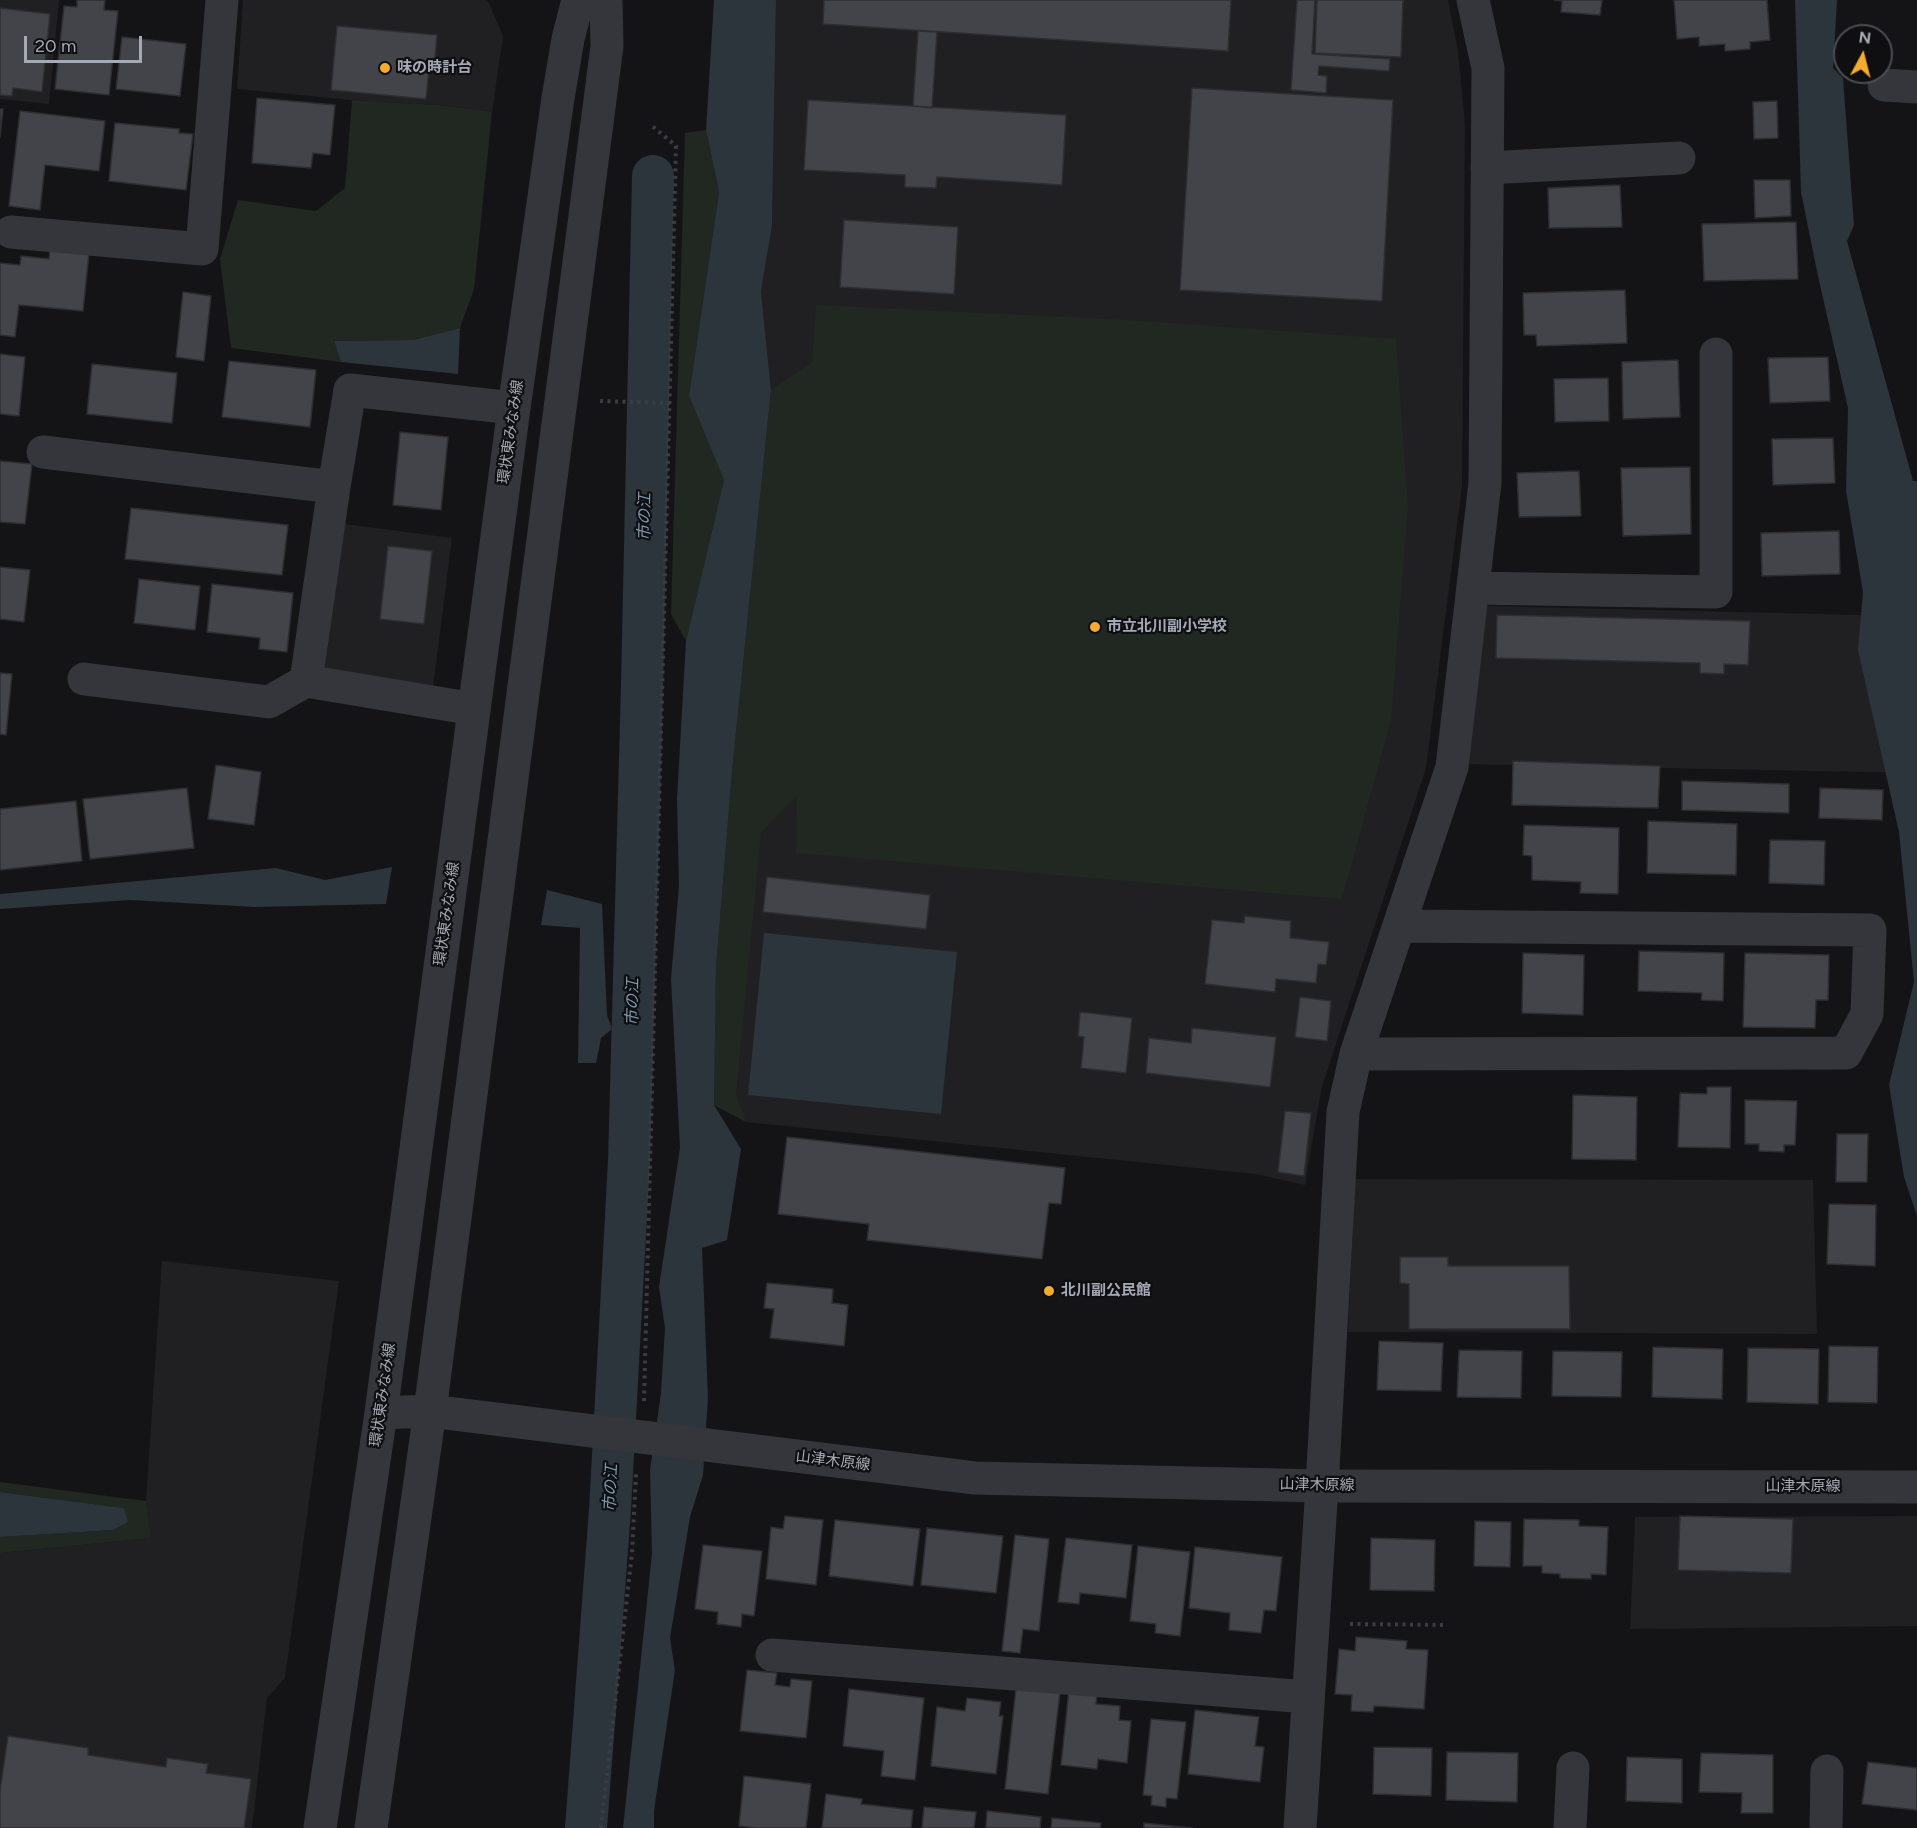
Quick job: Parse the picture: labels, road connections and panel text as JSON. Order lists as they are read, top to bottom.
{
  "streets": {
    "street": ["環状東みなみ線", "山津木原線"]
  },
  "water": ["市の江"],
  "places": ["味の時計台", "市立北川副小学校", "北川副公民館"],
  "scale_bar": "20 m",
  "north": "top"
}
